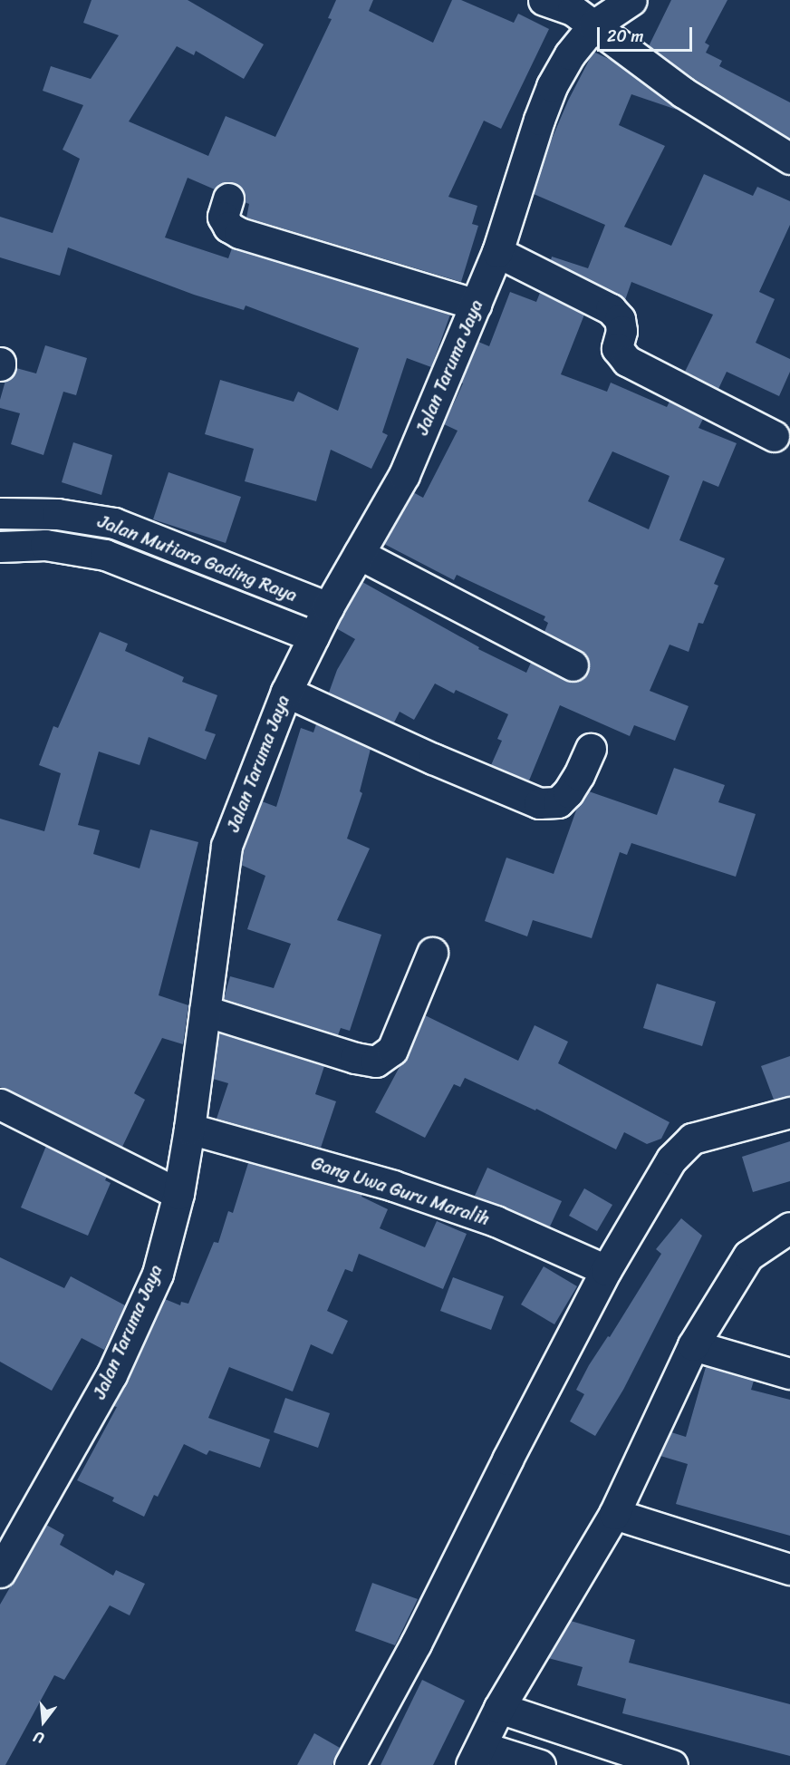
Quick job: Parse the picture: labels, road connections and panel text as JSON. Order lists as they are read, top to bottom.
{
  "streets": {
    "street": ["Jalan Taruma Jaya", "Jalan Mutiara Gading Raya", "Gang Uwa Guru Maralih"]
  },
  "crossings": [
    ["Jalan Taruma Jaya", "Jalan Mutiara Gading Raya"],
    ["Jalan Taruma Jaya", "Gang Uwa Guru Maralih"]
  ],
  "scale_bar": "20 m",
  "north": "bottom"
}
